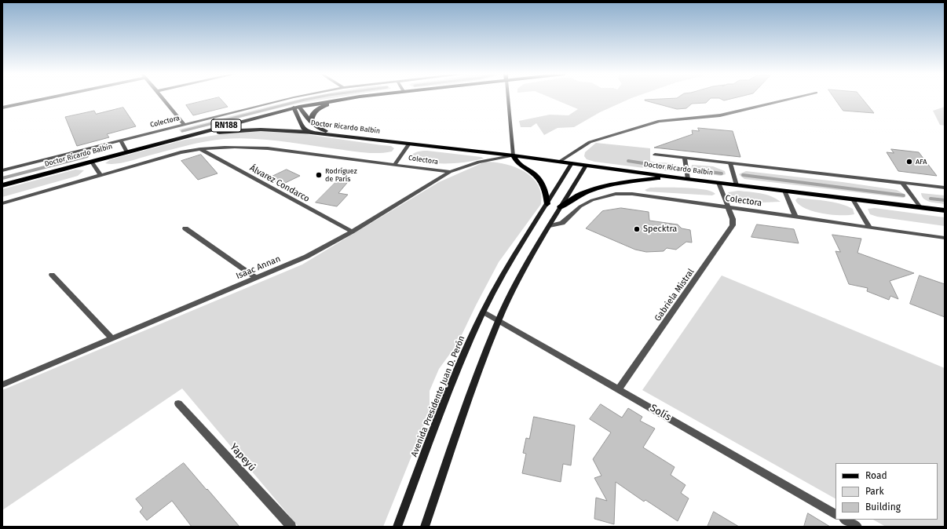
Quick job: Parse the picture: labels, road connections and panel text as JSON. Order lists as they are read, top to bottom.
{
  "streets": {
    "highway": ["RN188", "Doctor Ricardo Balbín"],
    "main road": ["Avenida Presidente Juan D. Perón"],
    "street": [
      "Colectora",
      "Álvarez Condarco",
      "Isaac Annan",
      "Gabriela Mistral",
      "Solís",
      "Yapeyú"
    ]
  },
  "crossings": [
    ["Colectora", "Doctor Ricardo Balbín"],
    ["Colectora", "Álvarez Condarco"],
    ["Colectora", "Isaac Annan"],
    ["Colectora", "Gabriela Mistral"],
    ["RN188", "Doctor Ricardo Balbín"],
    ["Doctor Ricardo Balbín", "Isaac Annan"],
    ["Doctor Ricardo Balbín", "Gabriela Mistral"],
    ["Doctor Ricardo Balbín", "Avenida Presidente Juan D. Perón"],
    ["Álvarez Condarco", "Isaac Annan"],
    ["Gabriela Mistral", "Solís"],
    ["Avenida Presidente Juan D. Perón", "Solís"]
  ],
  "places": ["AFA", "Rodríguez de París", "Specktra"],
  "legend": ["Road", "Park", "Building"]
}
